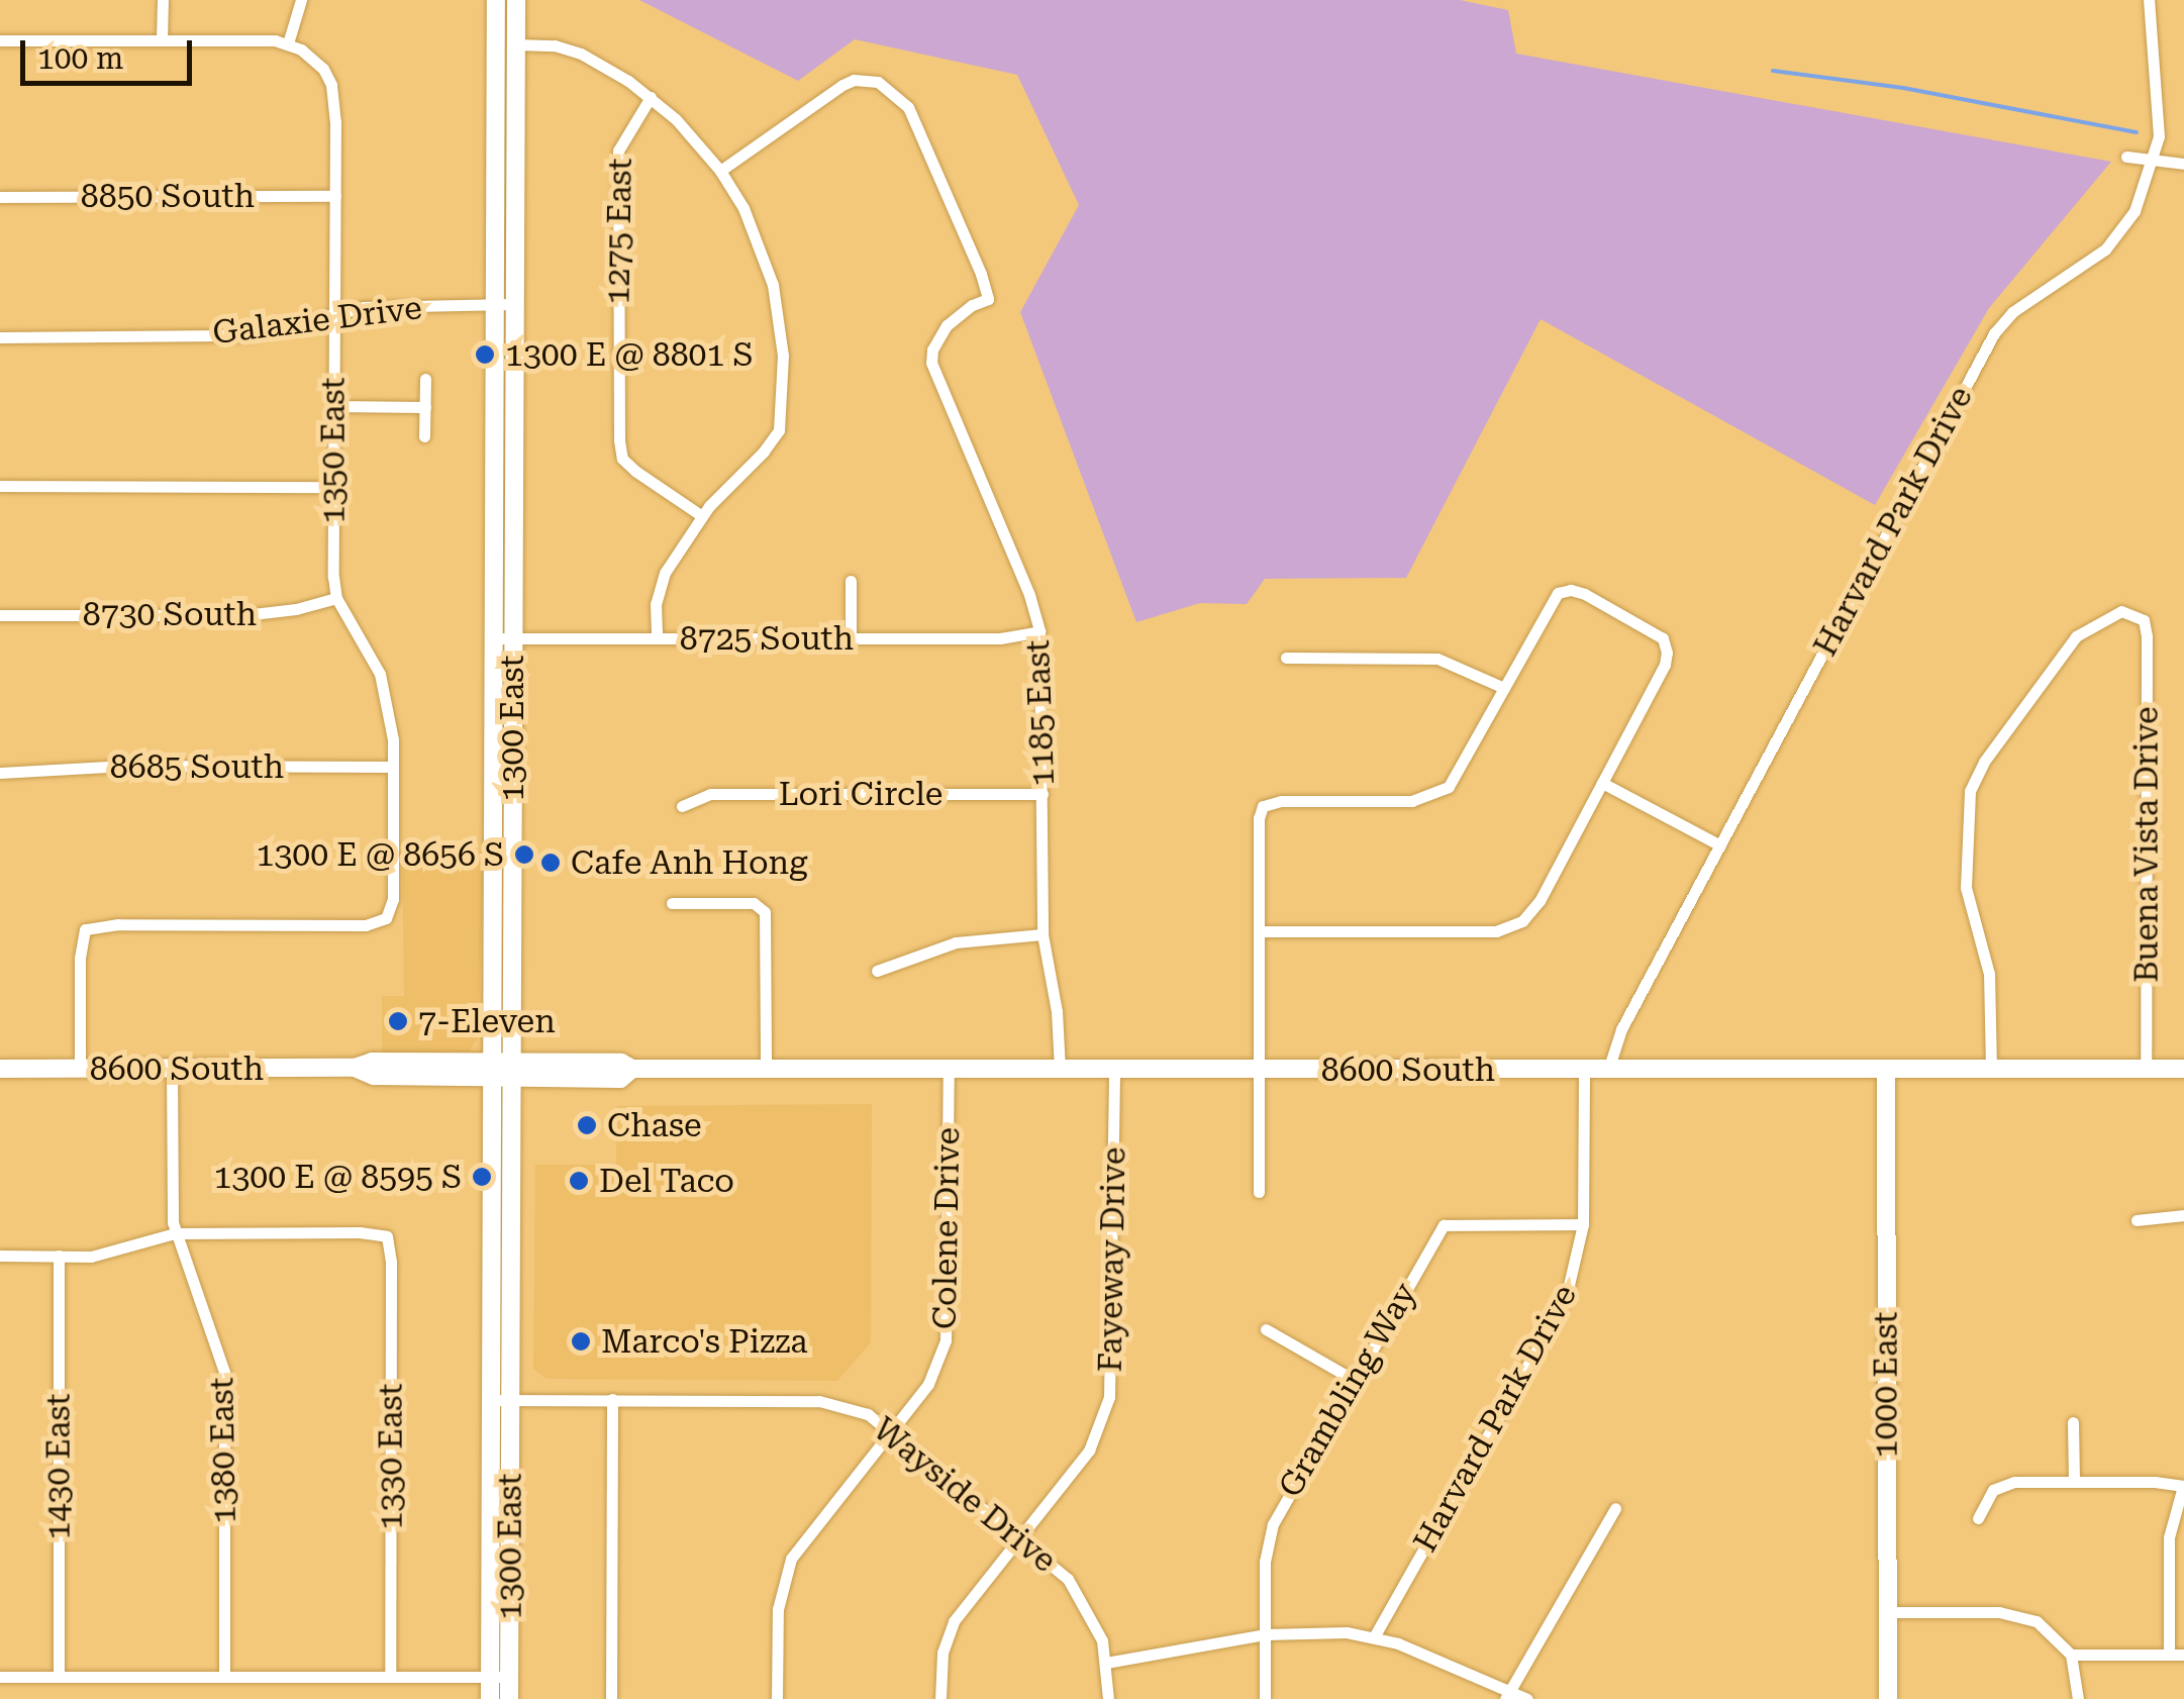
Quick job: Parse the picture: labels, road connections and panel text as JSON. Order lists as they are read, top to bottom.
{
  "streets": {
    "main road": ["1300 East", "8600 South", "1000 East"],
    "street": [
      "8850 South",
      "1275 East",
      "Galaxie Drive",
      "1350 East",
      "Harvard Park Drive",
      "8730 South",
      "8725 South",
      "1185 East",
      "8685 South",
      "Lori Circle",
      "Buena Vista Drive",
      "Colene Drive",
      "Fayeway Drive",
      "Grambling Way",
      "1380 East",
      "1330 East",
      "1430 East",
      "Wayside Drive"
    ]
  },
  "crossings": [
    ["8850 South", "1350 East"],
    ["Galaxie Drive", "1350 East"],
    ["Galaxie Drive", "1300 East"],
    ["1350 East", "8730 South"],
    ["Harvard Park Drive", "8600 South"],
    ["Harvard Park Drive", "Grambling Way"],
    ["8725 South", "1185 East"],
    ["8725 South", "1300 East"],
    ["1185 East", "Lori Circle"],
    ["1185 East", "8600 South"],
    ["1300 East", "8600 South"],
    ["1300 East", "Wayside Drive"],
    ["Buena Vista Drive", "8600 South"],
    ["8600 South", "Colene Drive"],
    ["8600 South", "Fayeway Drive"],
    ["8600 South", "1000 East"],
    ["8600 South", "1380 East"],
    ["Colene Drive", "Wayside Drive"],
    ["Fayeway Drive", "Wayside Drive"],
    ["1380 East", "1330 East"]
  ],
  "places": [
    "1300 E @ 8801 S",
    "1300 E @ 8656 S",
    "Cafe Anh Hong",
    "7-Eleven",
    "Chase",
    "1300 E @ 8595 S",
    "Del Taco",
    "Marco's Pizza"
  ],
  "scale_bar": "100 m"
}
